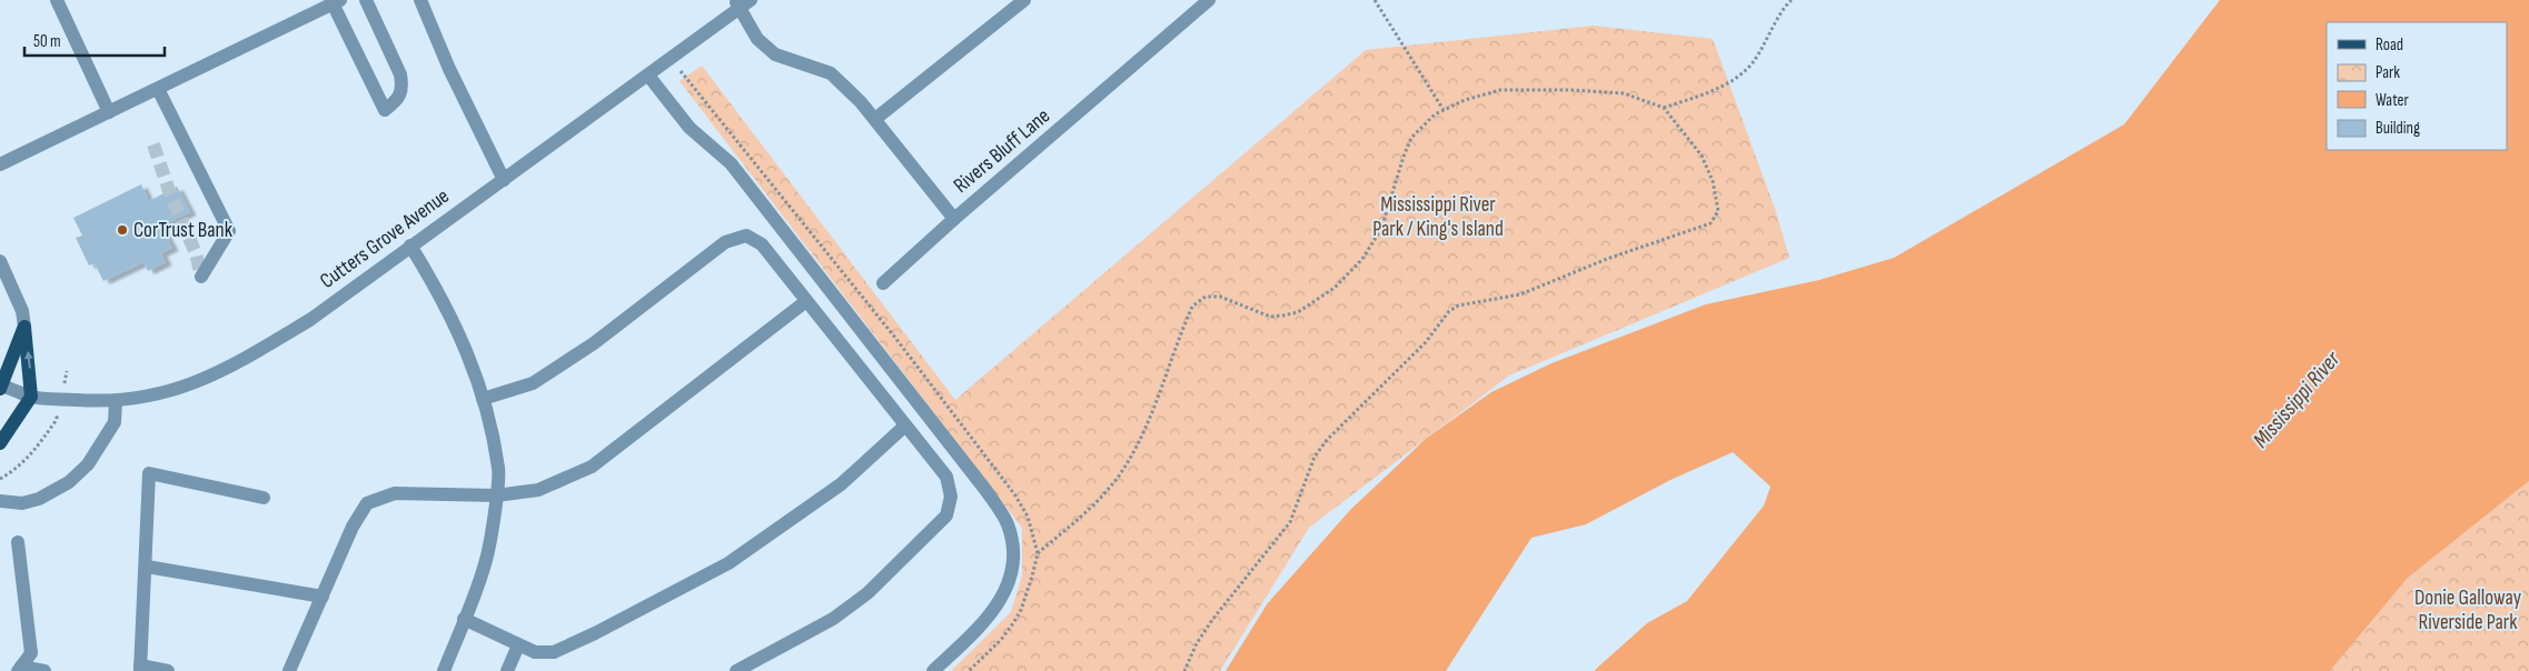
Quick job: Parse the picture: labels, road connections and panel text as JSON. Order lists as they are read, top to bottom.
{
  "streets": {
    "street": ["Rivers Bluff Lane", "Cutters Grove Avenue"]
  },
  "crossings": [
    ["Rivers Bluff Lane", "Cutters Grove Avenue"]
  ],
  "water": ["Mississippi River"],
  "parks": ["Mississippi River Park / King's Island", "Donie Galloway Riverside Park"],
  "places": ["CorTrust Bank"],
  "legend": [
    "Road",
    "Park",
    "Water",
    "Building"
  ],
  "scale_bar": "50 m"
}
